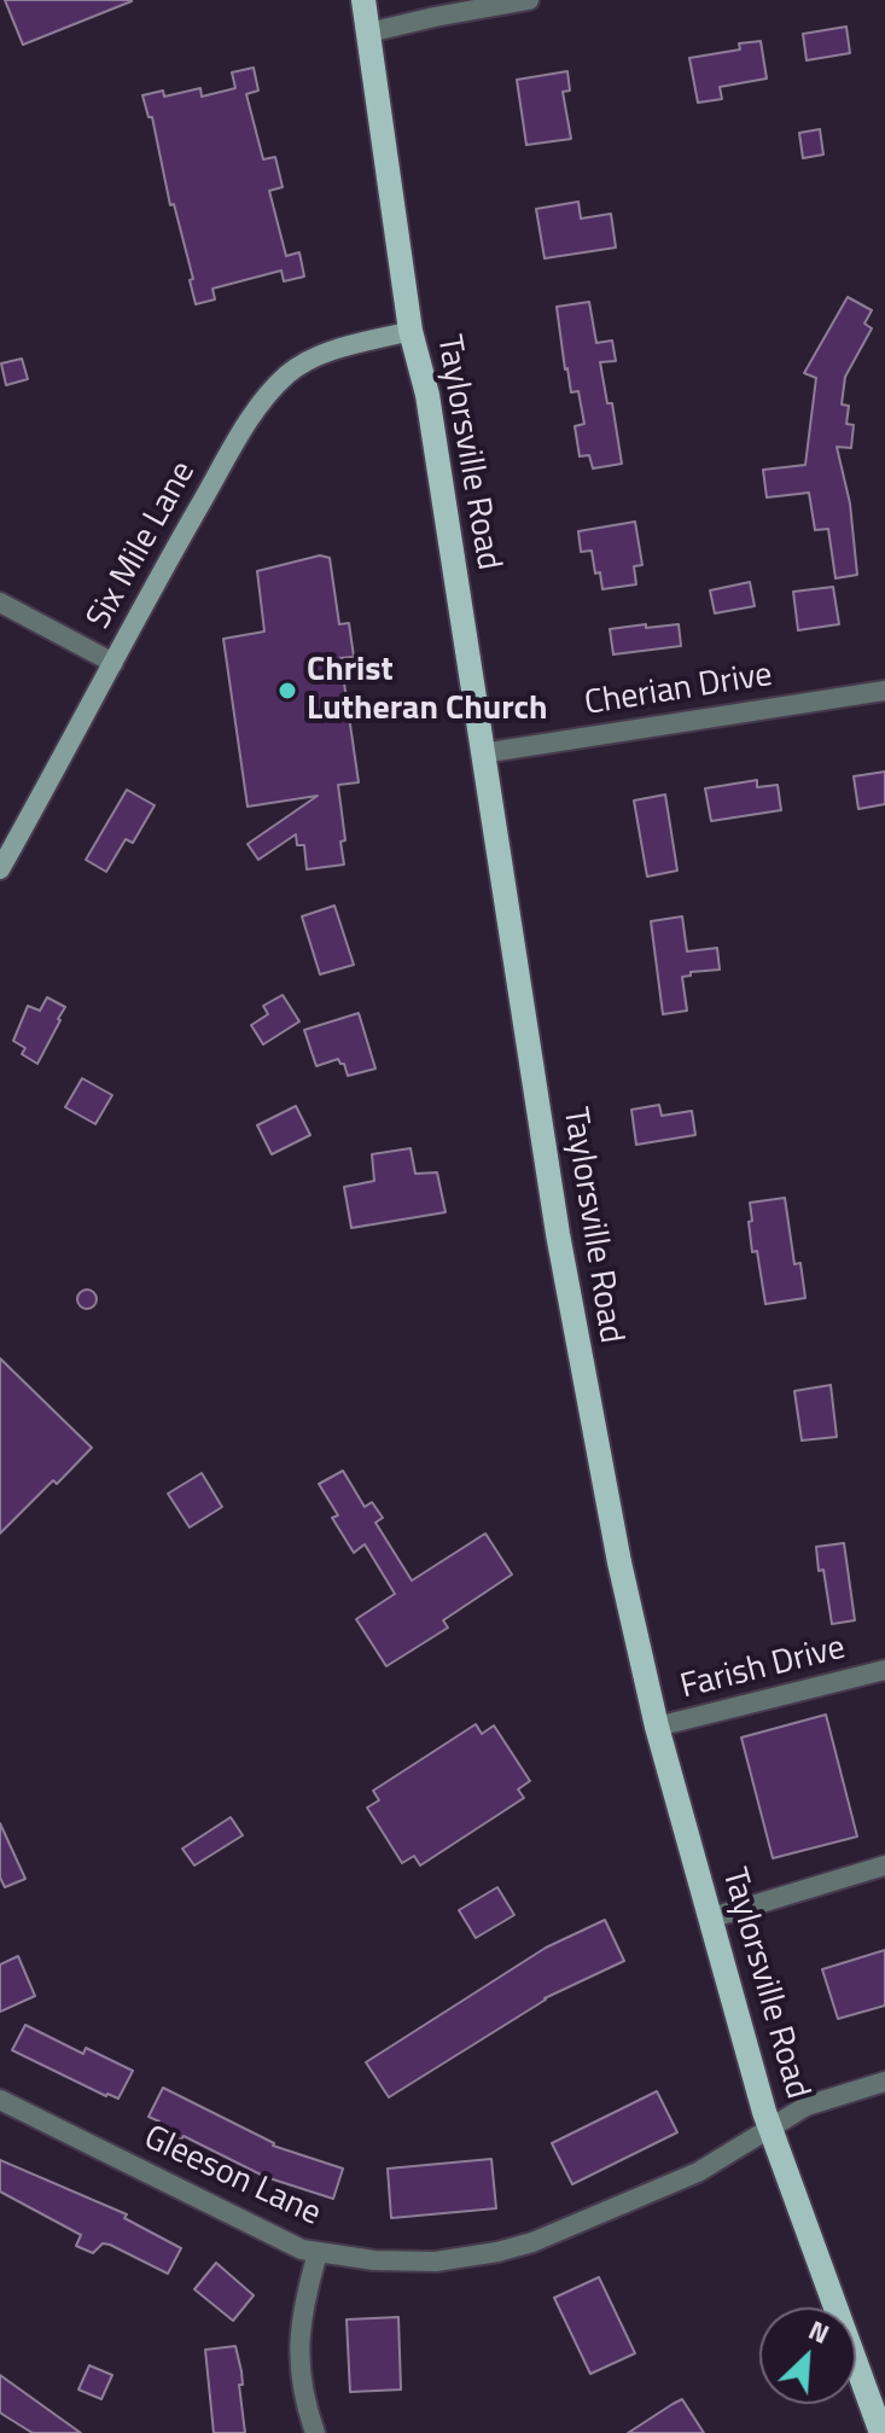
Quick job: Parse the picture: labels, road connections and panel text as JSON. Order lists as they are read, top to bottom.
{
  "streets": {
    "main road": ["Taylorsville Road"],
    "street": [
      "Six Mile Lane",
      "Cherian Drive",
      "Farish Drive",
      "Gleeson Lane"
    ]
  },
  "crossings": [
    ["Taylorsville Road", "Six Mile Lane"],
    ["Taylorsville Road", "Cherian Drive"],
    ["Taylorsville Road", "Farish Drive"],
    ["Taylorsville Road", "Gleeson Lane"]
  ],
  "places": ["Christ Lutheran Church"],
  "north": "top right"
}
